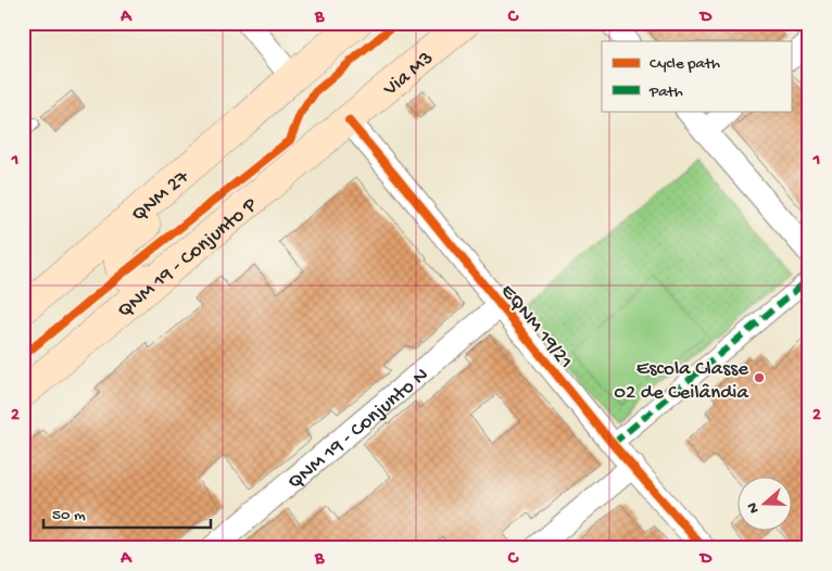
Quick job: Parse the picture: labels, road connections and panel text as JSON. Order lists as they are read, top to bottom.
{
  "streets": {
    "main road": ["Via M3", "QNM 27", "QNM 19 - Conjunto P"],
    "street": ["EQNM 19/21", "QNM 19 - Conjunto N"]
  },
  "crossings": [
    ["Via M3", "QNM 19 - Conjunto P"],
    ["Via M3", "EQNM 19/21"],
    ["QNM 19 - Conjunto P", "EQNM 19/21"],
    ["EQNM 19/21", "QNM 19 - Conjunto N"]
  ],
  "places": ["Escola Classe 02 de Ceilândia"],
  "legend": ["Cycle path", "Path"],
  "scale_bar": "50 m",
  "north": "left",
  "grid": {
    "columns": [
      "A",
      "B",
      "C",
      "D"
    ],
    "rows": ["1", "2"]
  }
}
